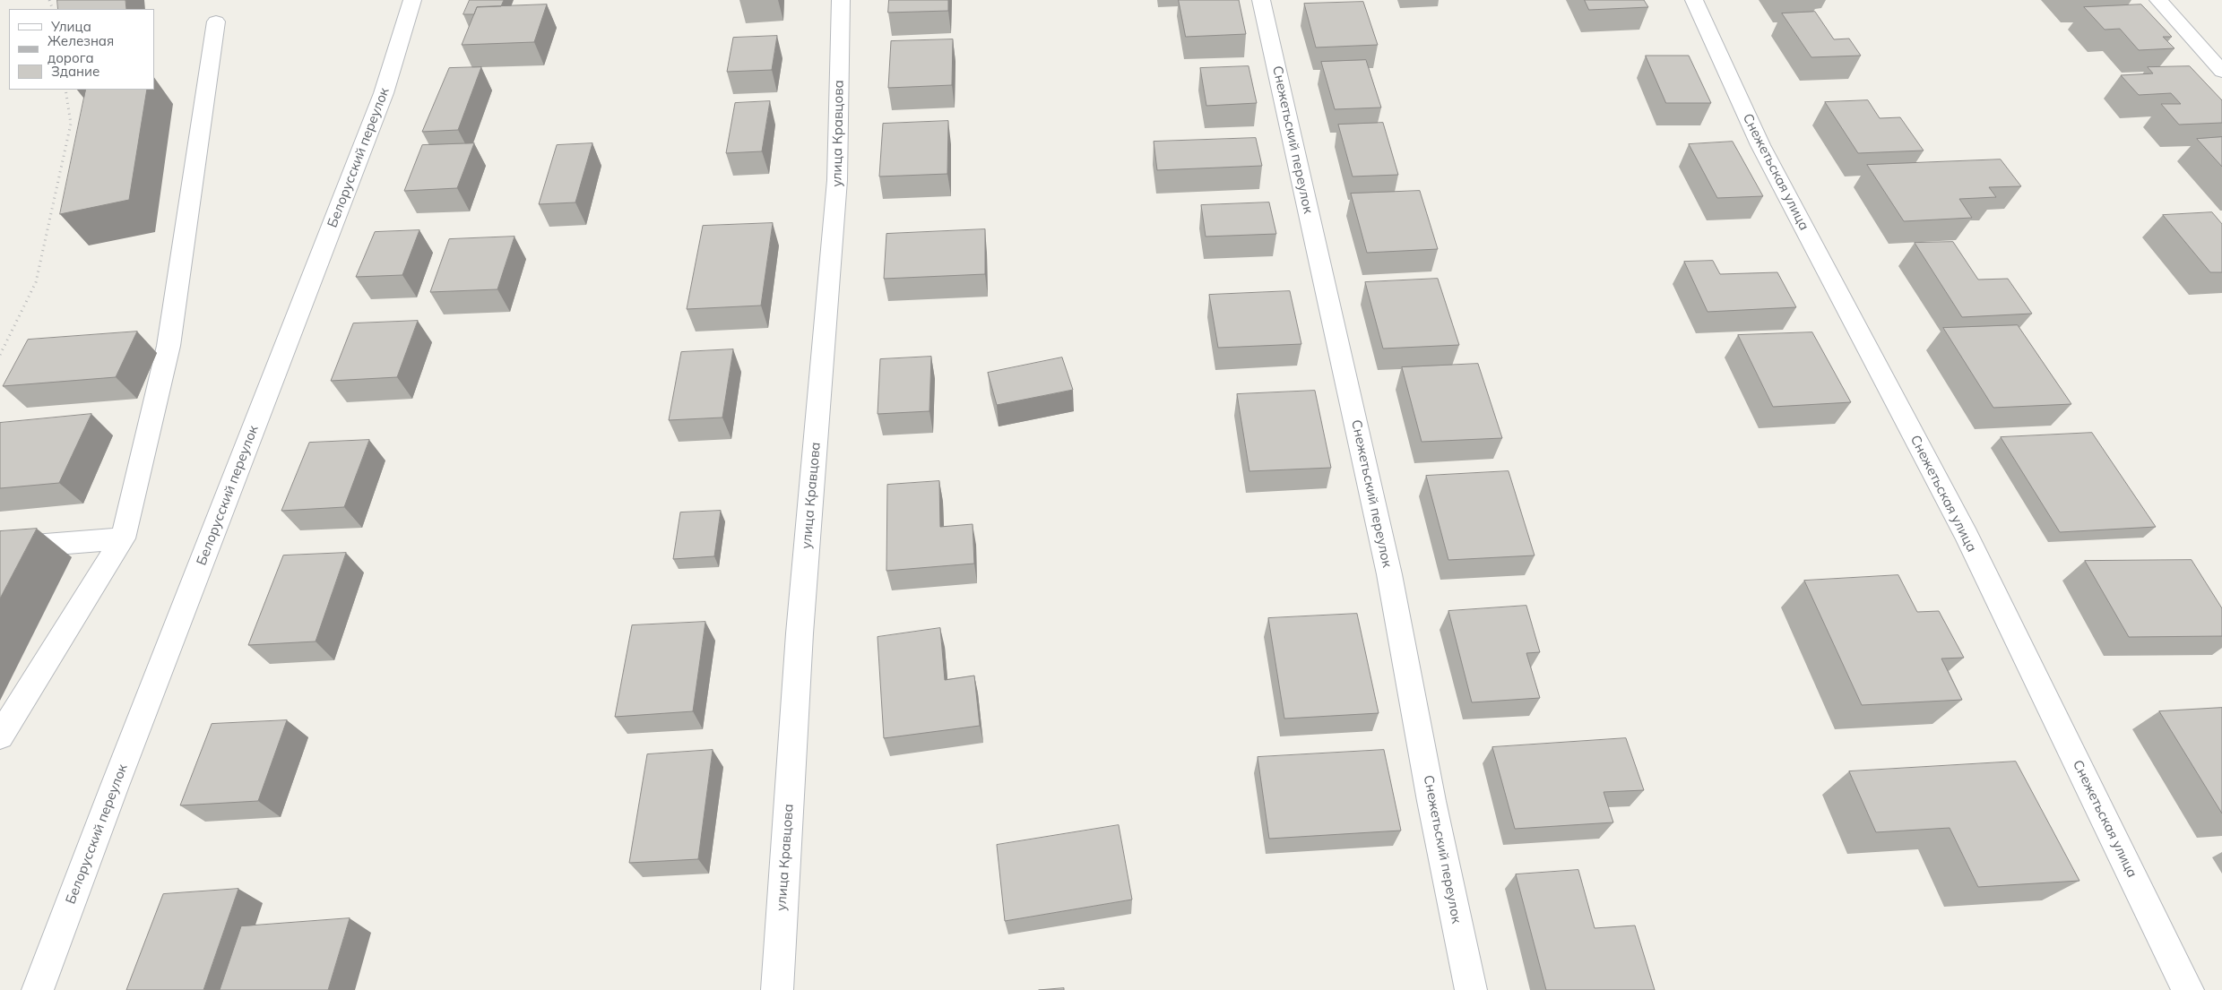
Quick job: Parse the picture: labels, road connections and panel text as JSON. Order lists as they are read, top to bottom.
{
  "streets": {
    "street": [
      "улица Кравцова",
      "Снежетьский переулок",
      "Белорусский переулок",
      "Снежетьская улица"
    ]
  },
  "legend": ["Улица", "Железная дорога", "Здание"]
}
